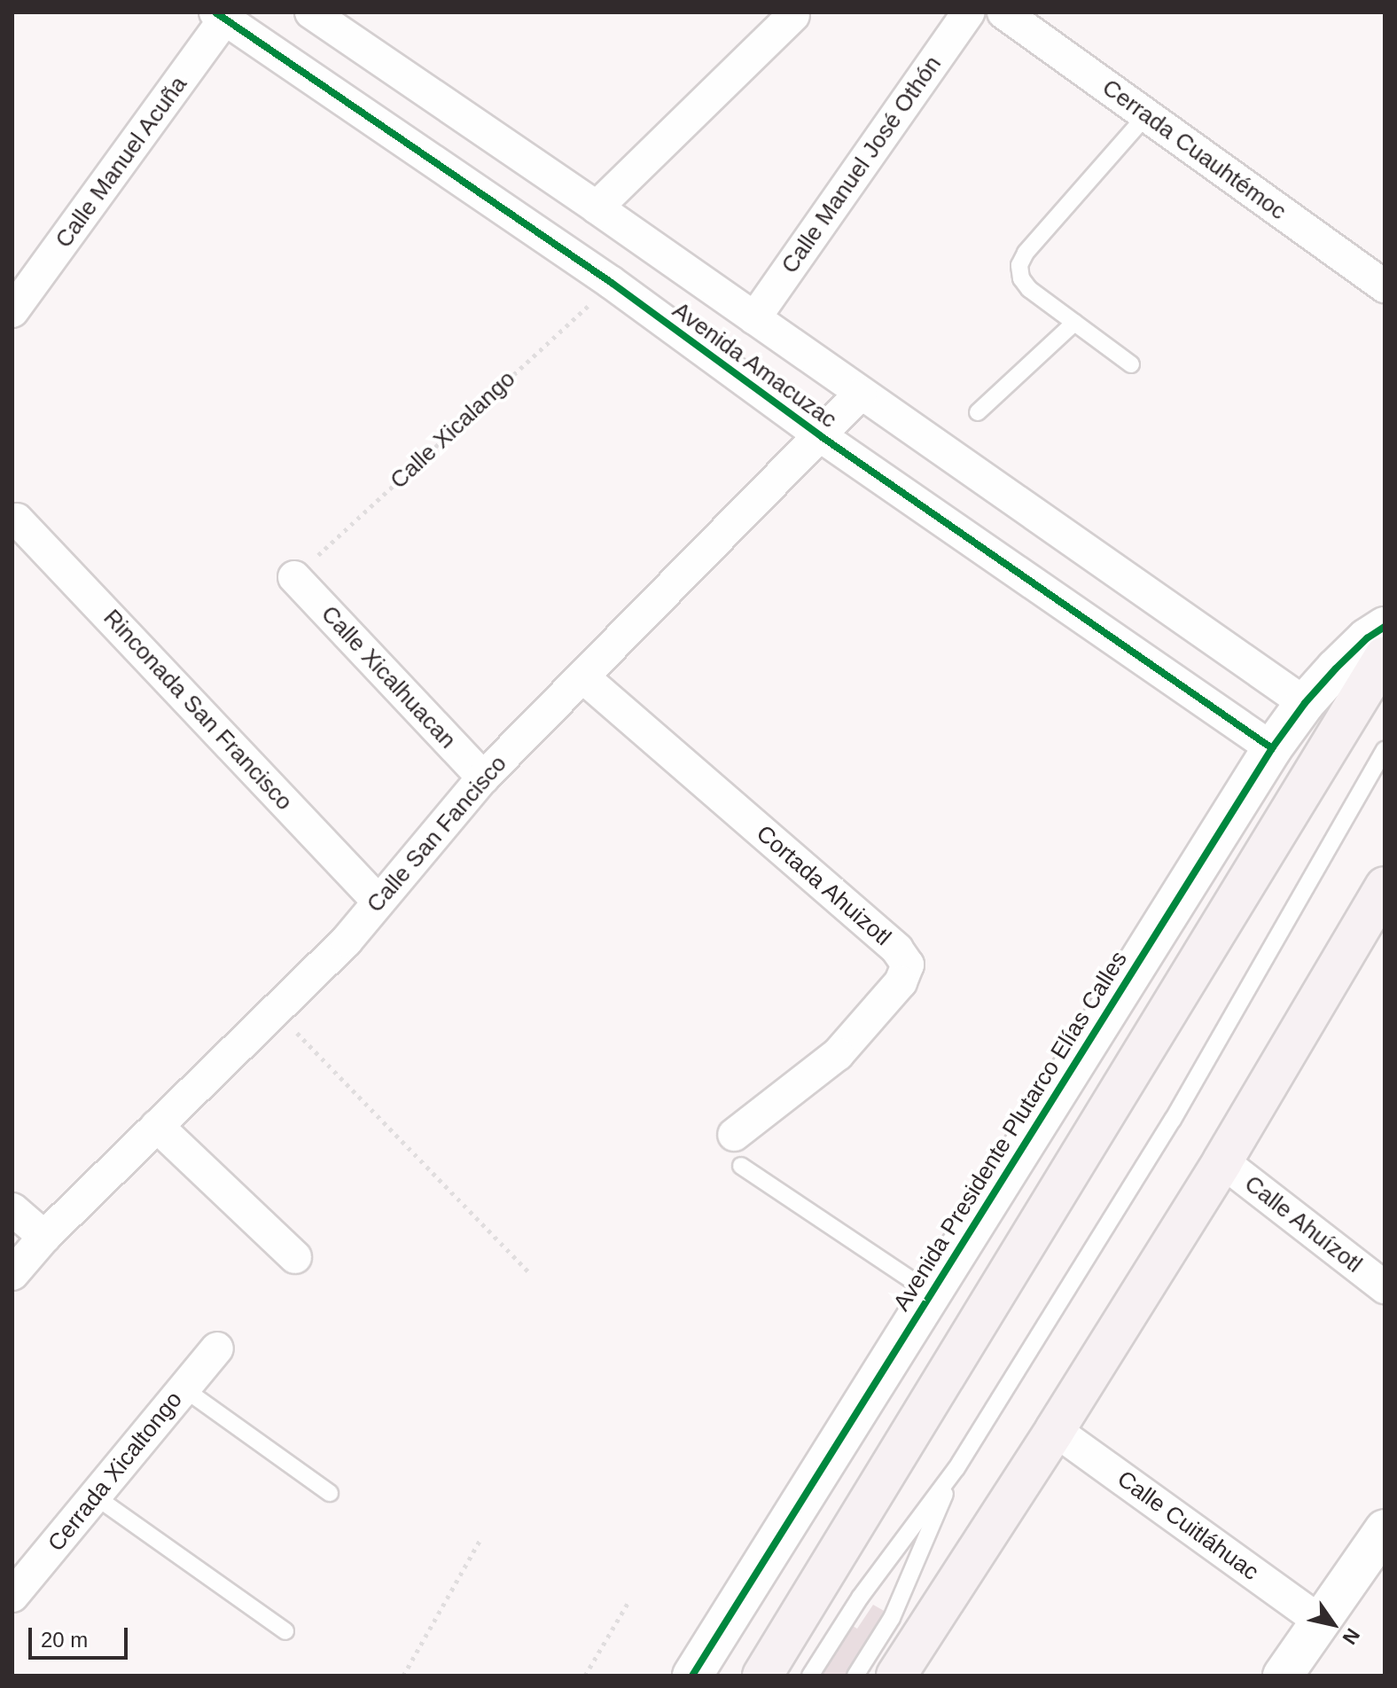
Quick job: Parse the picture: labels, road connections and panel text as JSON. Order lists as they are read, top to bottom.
{
  "streets": {
    "street": [
      "Cerrada Cuauhtémoc",
      "Calle Manuel Acuña",
      "Calle Manuel José Othón",
      "Avenida Amacuzac",
      "Calle Xicalhuacan",
      "Rinconada San Francisco",
      "Calle San Fancisco",
      "Cortada Ahuizotl",
      "Avenida Presidente Plutarco Elías Calles",
      "Calle Ahuízotl",
      "Cerrada Xicaltongo",
      "Calle Cuitláhuac"
    ],
    "path": ["Calle Xicalango"]
  },
  "crossings": [
    ["Calle Manuel Acuña", "Avenida Amacuzac"],
    ["Calle Manuel José Othón", "Avenida Amacuzac"],
    ["Avenida Amacuzac", "Calle Xicalango"],
    ["Avenida Amacuzac", "Calle San Fancisco"],
    ["Avenida Amacuzac", "Avenida Presidente Plutarco Elías Calles"],
    ["Calle Xicalango", "Calle Xicalhuacan"],
    ["Calle Xicalhuacan", "Calle San Fancisco"],
    ["Rinconada San Francisco", "Calle San Fancisco"],
    ["Calle San Fancisco", "Cortada Ahuizotl"]
  ],
  "scale_bar": "20 m",
  "north": "bottom right"
}
